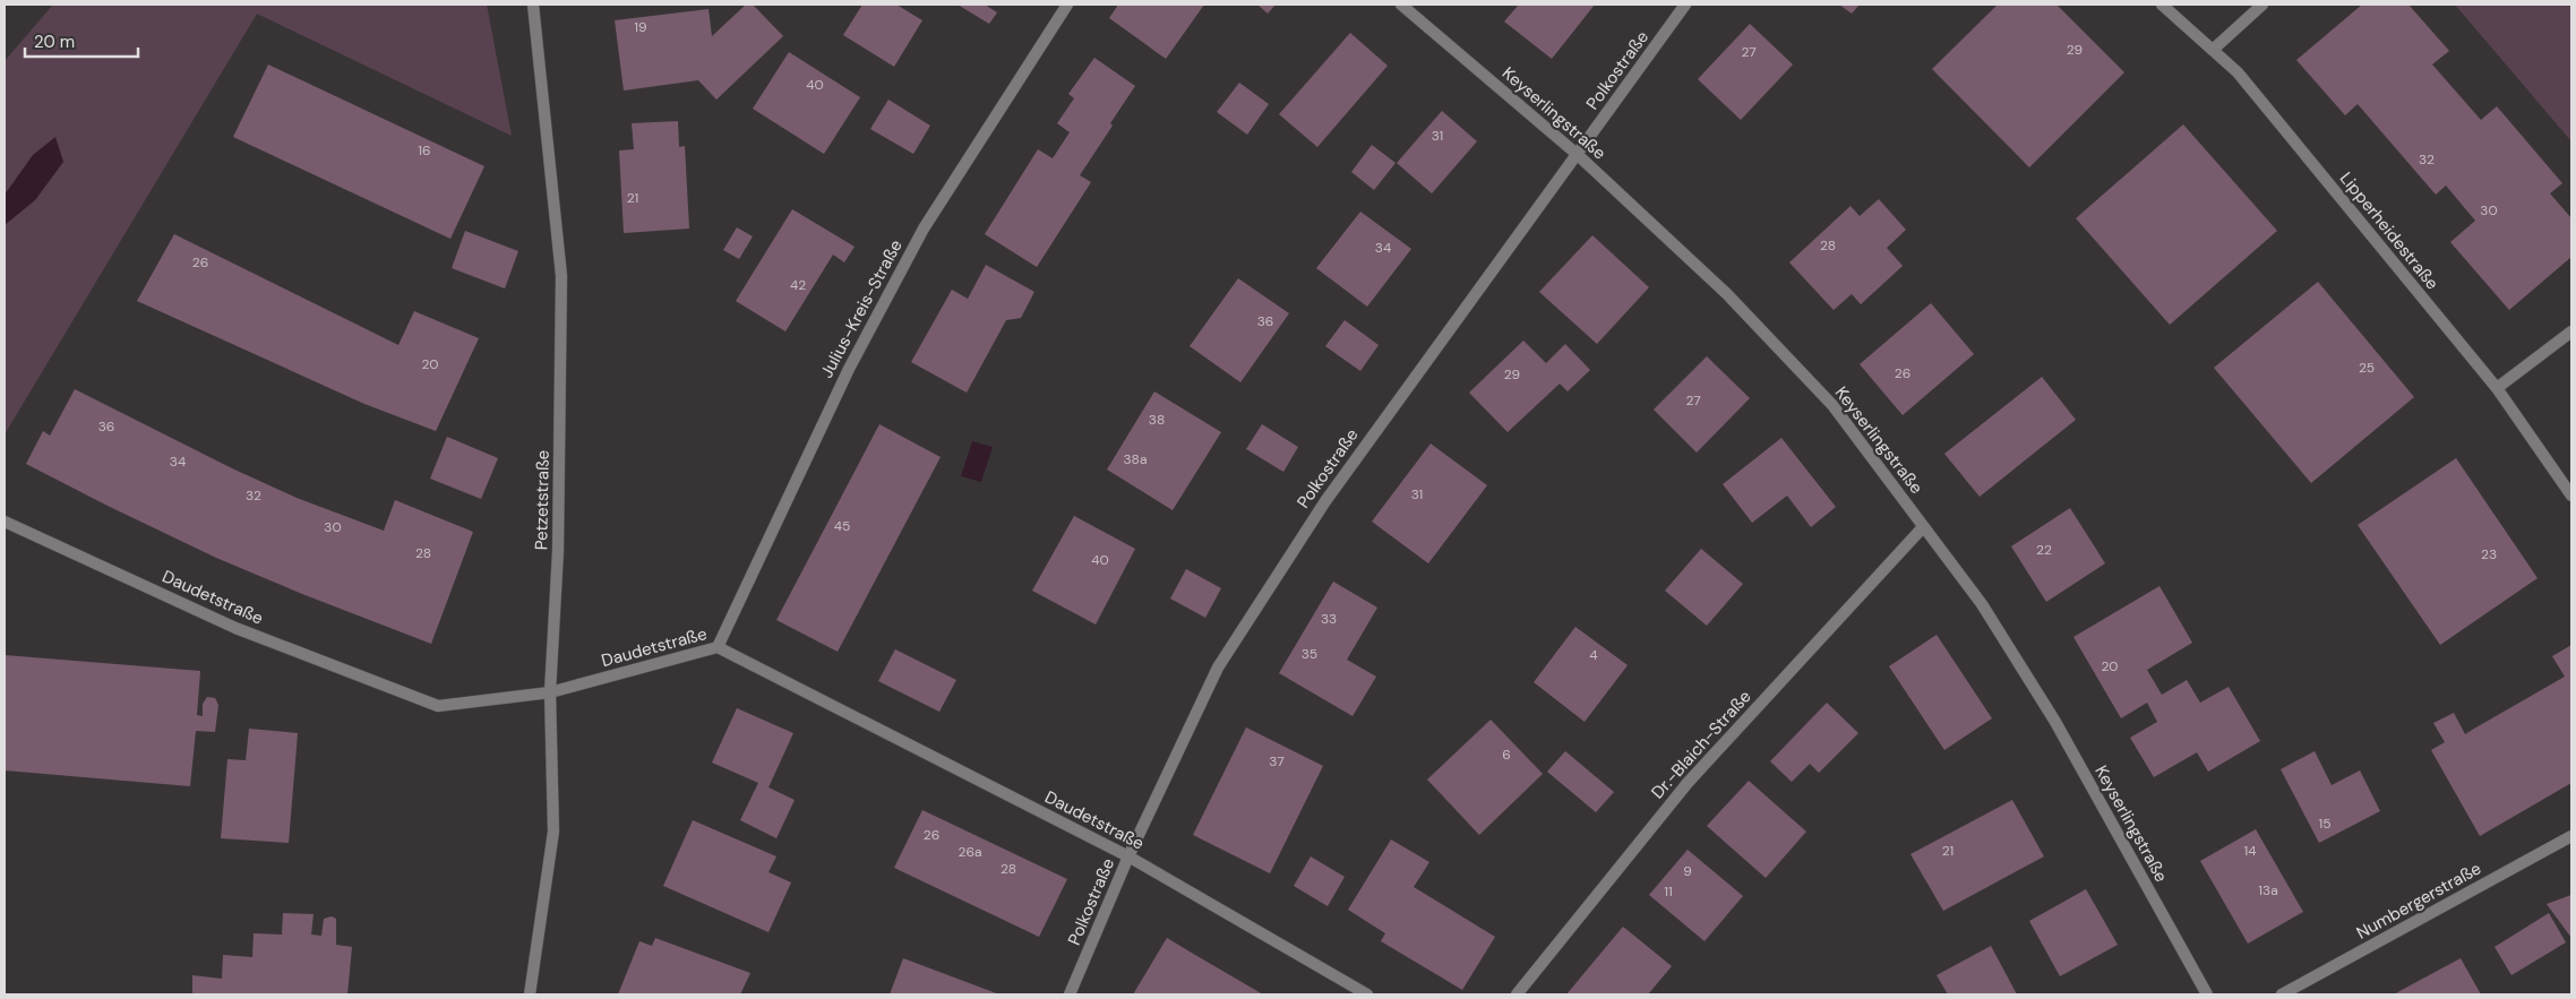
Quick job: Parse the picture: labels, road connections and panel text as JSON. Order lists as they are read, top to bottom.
{
  "streets": {
    "street": [
      "Polkostraße",
      "Keyserlingstraße",
      "Lipperheidestraße",
      "Julius-Kreis-Straße",
      "Petzetstraße",
      "Daudetstraße",
      "Dr.-Blaich-Straße",
      "Numbergerstraße"
    ]
  },
  "crossings": [
    ["Polkostraße", "Keyserlingstraße"],
    ["Polkostraße", "Daudetstraße"],
    ["Keyserlingstraße", "Dr.-Blaich-Straße"],
    ["Julius-Kreis-Straße", "Daudetstraße"],
    ["Petzetstraße", "Daudetstraße"]
  ],
  "house_numbers": [
    "19",
    "29",
    "27",
    "40",
    "31",
    "16",
    "32",
    "21",
    "30",
    "28",
    "34",
    "26",
    "42",
    "36",
    "20",
    "25",
    "26",
    "29",
    "27",
    "38",
    "36",
    "38a",
    "34",
    "31",
    "32",
    "45",
    "30",
    "22",
    "28",
    "23",
    "40",
    "33",
    "35",
    "4",
    "20",
    "6",
    "37",
    "15",
    "26",
    "21",
    "14",
    "26a",
    "28",
    "9",
    "13a",
    "11"
  ],
  "scale_bar": "20 m"
}
